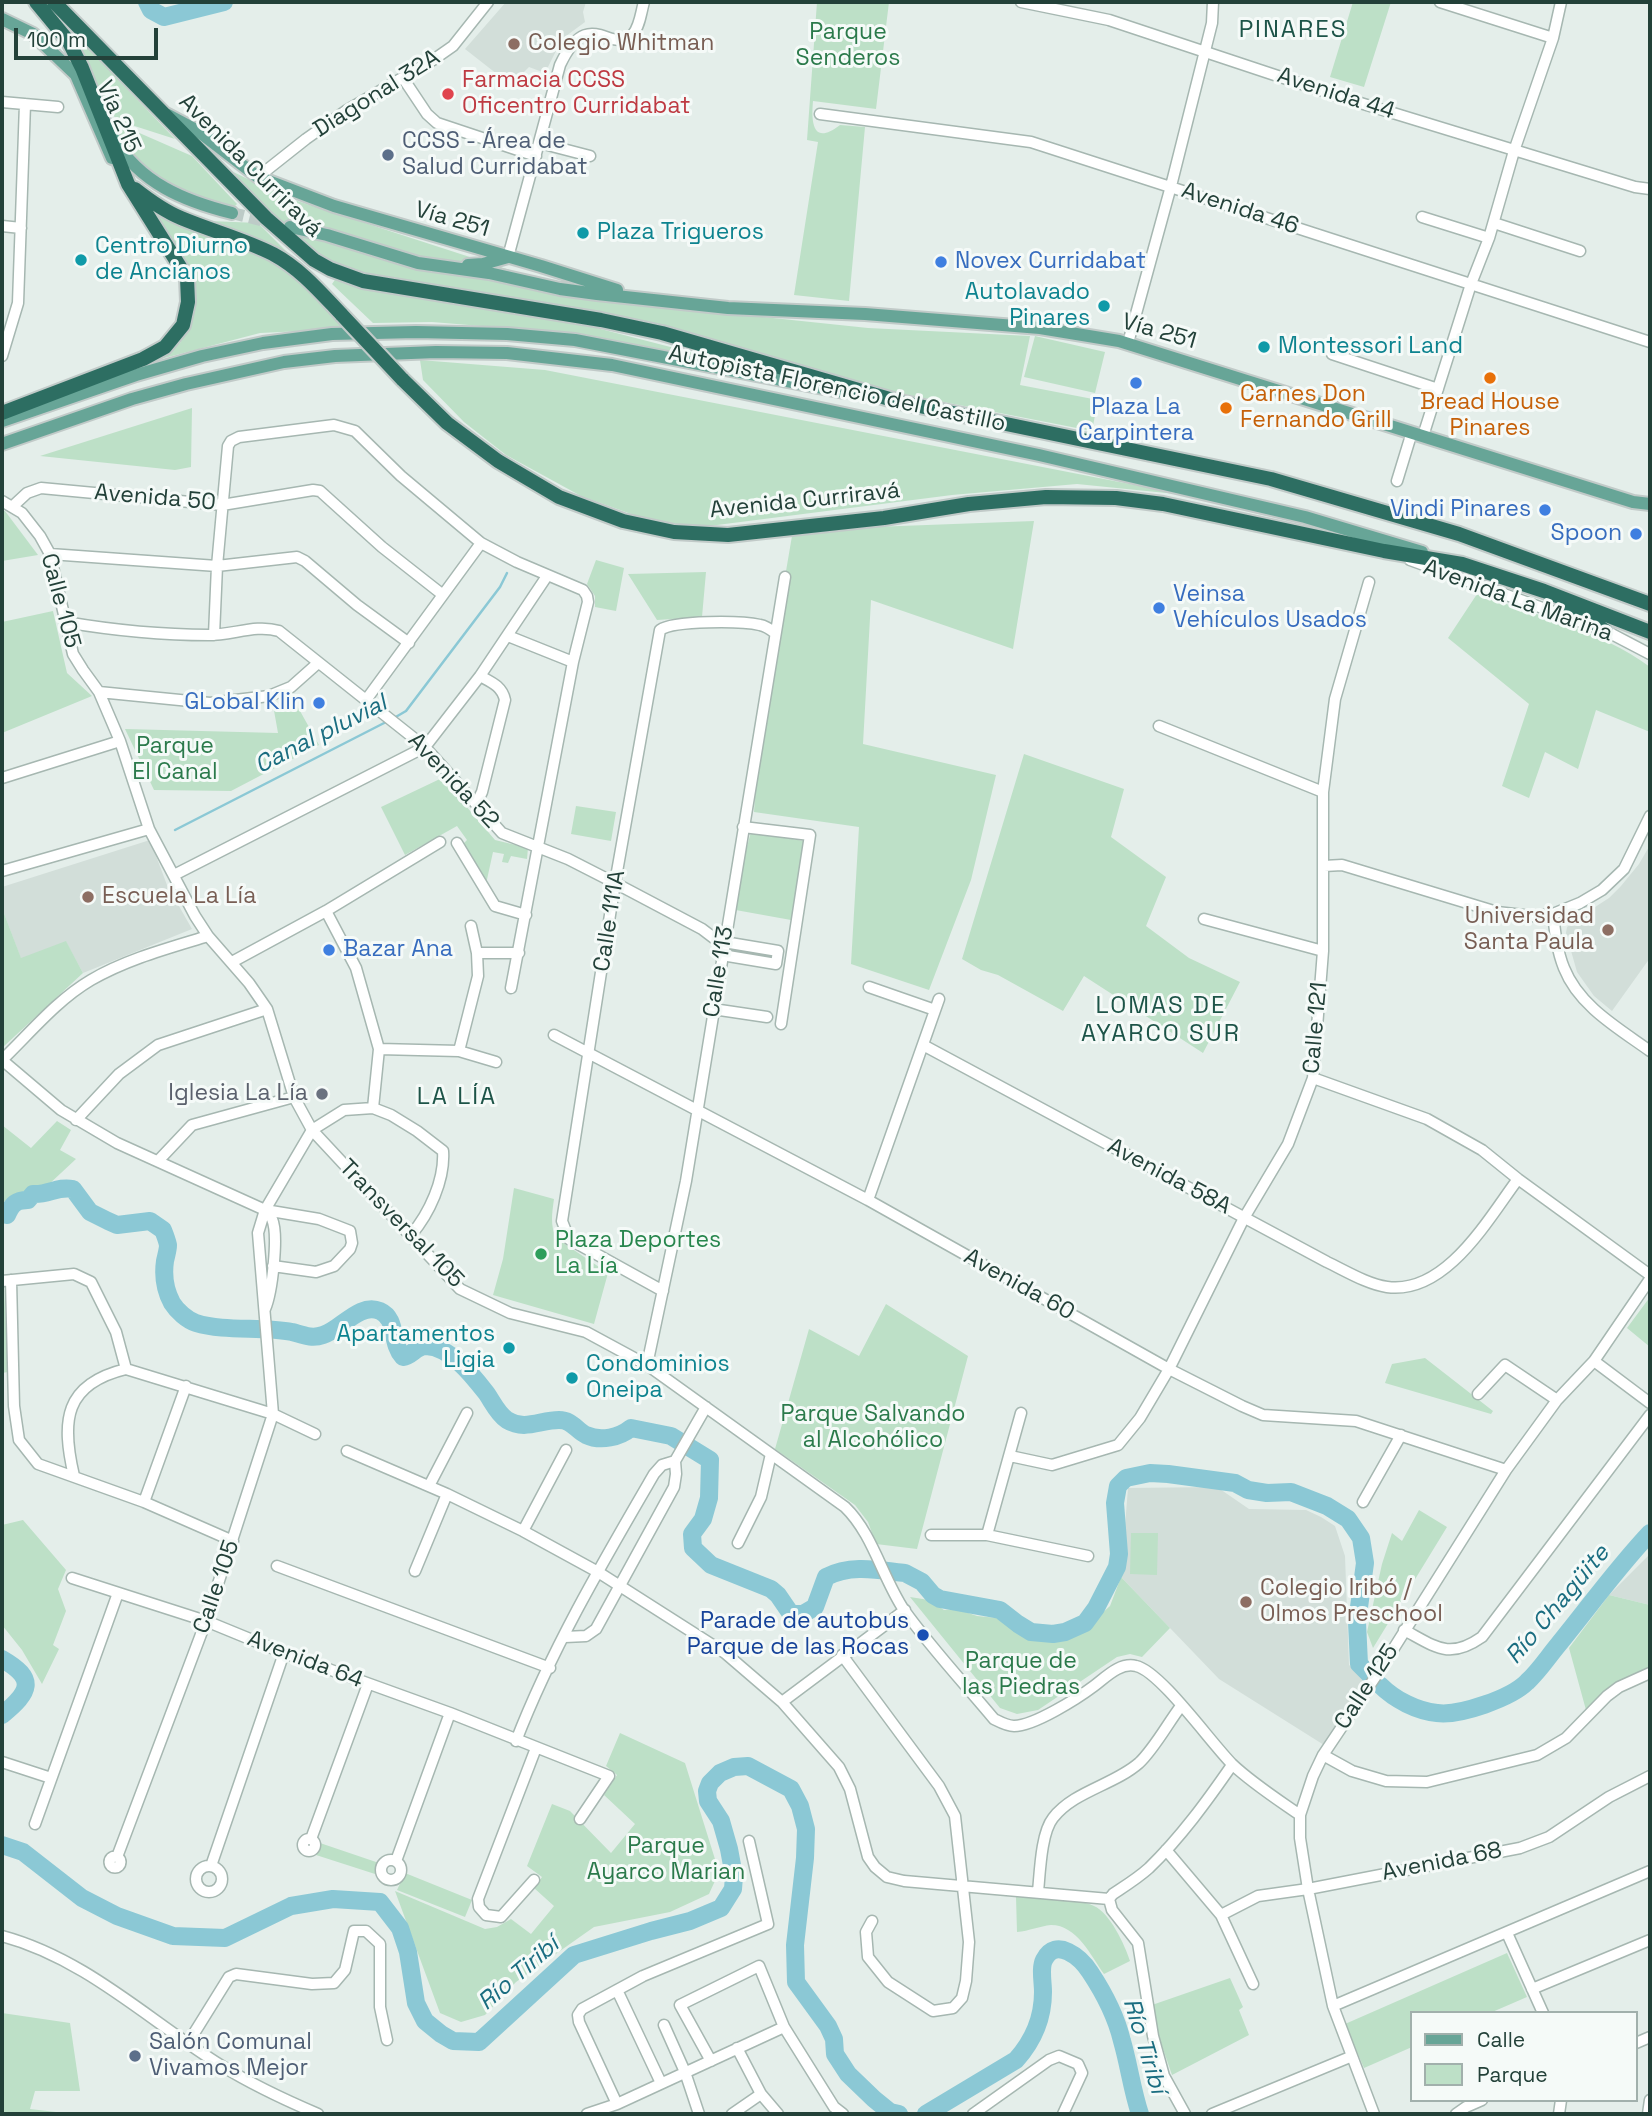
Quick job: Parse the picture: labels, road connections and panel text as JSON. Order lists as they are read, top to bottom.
{
  "streets": {
    "highway": ["Avenida Curriravá", "Autopista Florencio del Castillo"],
    "main road": ["Vía 215", "Vía 251"],
    "street": [
      "Diagonal 32A",
      "Avenida 44",
      "Avenida 46",
      "Avenida 50",
      "Calle 105",
      "Avenida La Marina",
      "Avenida 52",
      "Calle 111A",
      "Calle 113",
      "Calle 121",
      "Avenida 58A",
      "Transversal 105",
      "Avenida 60",
      "Avenida 64",
      "Calle 125",
      "Avenida 68"
    ]
  },
  "crossings": [
    ["Diagonal 32A", "Vía 251"],
    ["Vía 215", "Avenida Curriravá"],
    ["Avenida Curriravá", "Vía 251"],
    ["Avenida Curriravá", "Autopista Florencio del Castillo"],
    ["Avenida Curriravá", "Avenida La Marina"],
    ["Avenida 50", "Calle 105"],
    ["Calle 105", "Avenida 52"],
    ["Calle 105", "Transversal 105"],
    ["Calle 105", "Avenida 64"],
    ["Avenida 52", "Calle 111A"],
    ["Avenida 52", "Calle 113"],
    ["Calle 111A", "Calle 113"],
    ["Calle 111A", "Avenida 60"],
    ["Calle 113", "Transversal 105"],
    ["Calle 113", "Avenida 60"],
    ["Calle 121", "Avenida 58A"],
    ["Calle 121", "Avenida 60"],
    ["Avenida 60", "Calle 125"],
    ["Calle 125", "Avenida 68"]
  ],
  "districts": ["PINARES", "LOMAS DE AYARCO SUR", "LA LÍA"],
  "water": ["Canal pluvial", "Río Chagüite", "Río Tiribí"],
  "parks": [
    "Parque Senderos",
    "Parque El Canal",
    "Parque Salvando al Alcohólico",
    "Parque de las Piedras",
    "Parque Ayarco Marian"
  ],
  "places": [
    "Colegio Whitman",
    "Farmacia CCSS Oficentro Curridabat",
    "CCSS - Área de Salud Curridabat",
    "Plaza Trigueros",
    "Centro Diurno de Ancianos",
    "Novex Curridabat",
    "Autolavado Pinares",
    "Montessori Land",
    "Bread House Pinares",
    "Plaza La Carpintera",
    "Carnes Don Fernando Grill",
    "Vindi Pinares",
    "Spoon",
    "Veinsa Vehículos Usados",
    "GLobal Klin",
    "Escuela La Lía",
    "Universidad Santa Paula",
    "Bazar Ana",
    "Iglesia La Lía",
    "Plaza Deportes La Lía",
    "Apartamentos Ligia",
    "Condominios Oneipa",
    "Colegio Iribó / Olmos Preschool",
    "Parade de autobus Parque de las Rocas",
    "Salón Comunal Vivamos Mejor"
  ],
  "legend": ["Calle", "Parque"],
  "scale_bar": "100 m"
}
